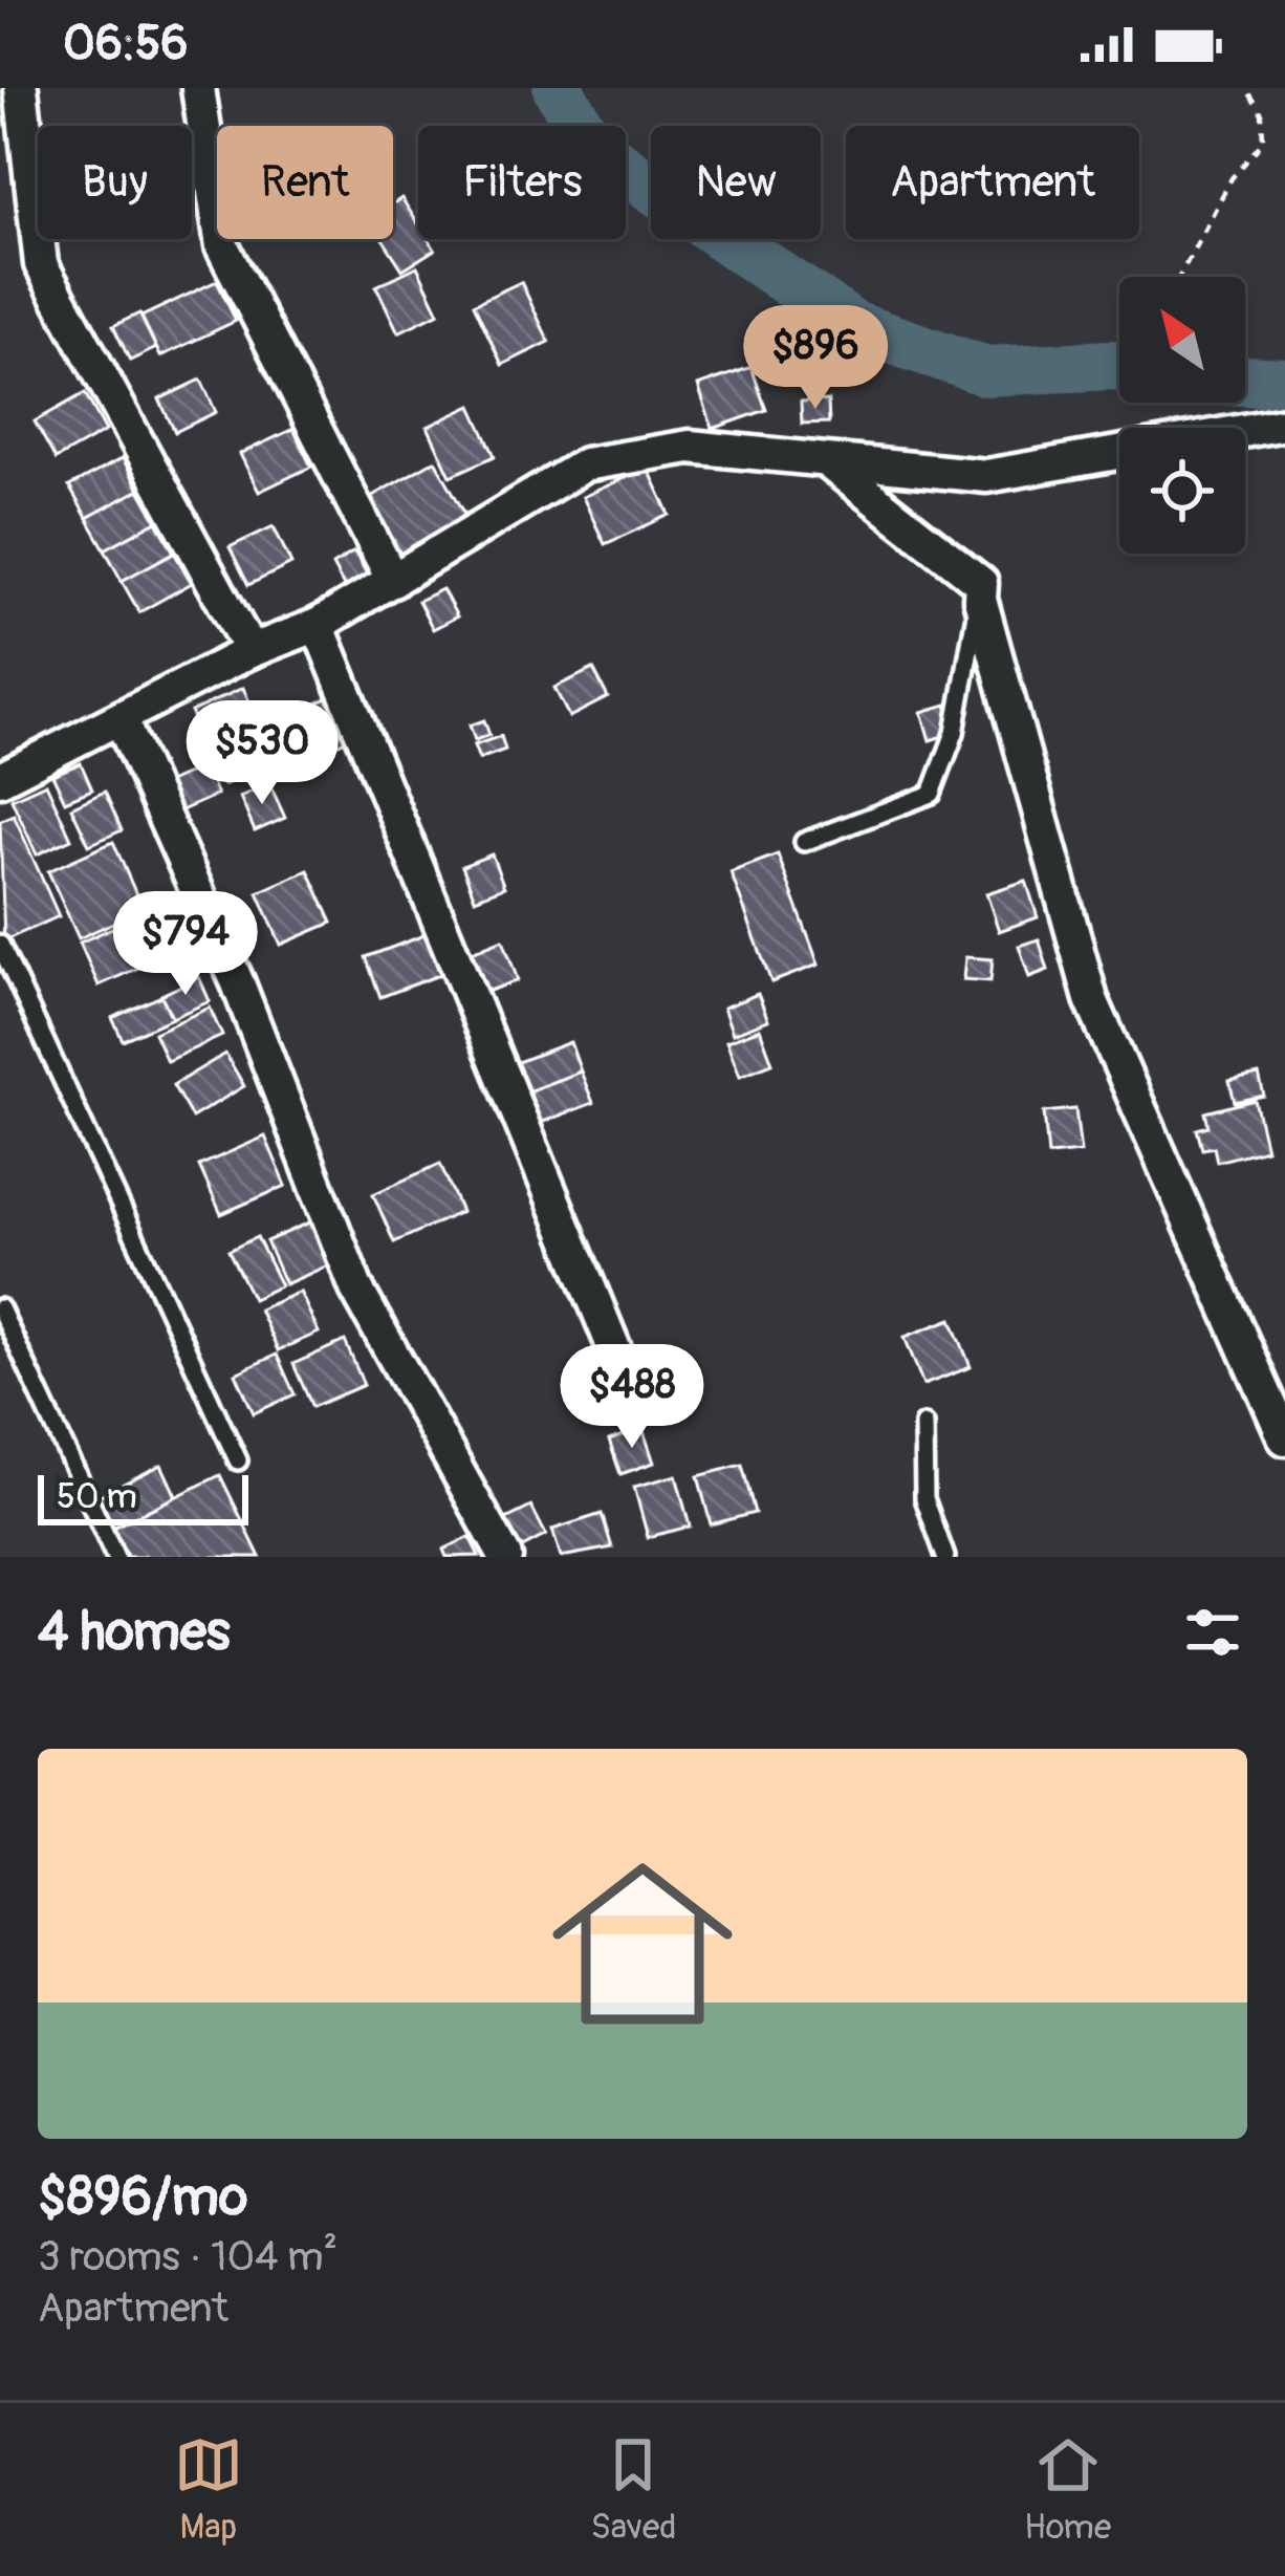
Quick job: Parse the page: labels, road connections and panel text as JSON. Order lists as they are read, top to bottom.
{
  "scale_bar": "50 m",
  "north": "top left",
  "page": {
    "status": "06:56",
    "chip": [
      "Buy",
      "Rent",
      "Filters",
      "New",
      "Apartment"
    ],
    "price": [
      "$896",
      "$530",
      "$794",
      "$488"
    ],
    "scale": "50 m",
    "heading": "4 homes",
    "list": [
      {
        "name": "$896/mo",
        "note": "3 rooms · 104 m² · Apartment"
      }
    ],
    "tabs": ["Map", "Saved", "Home"]
  }
}
